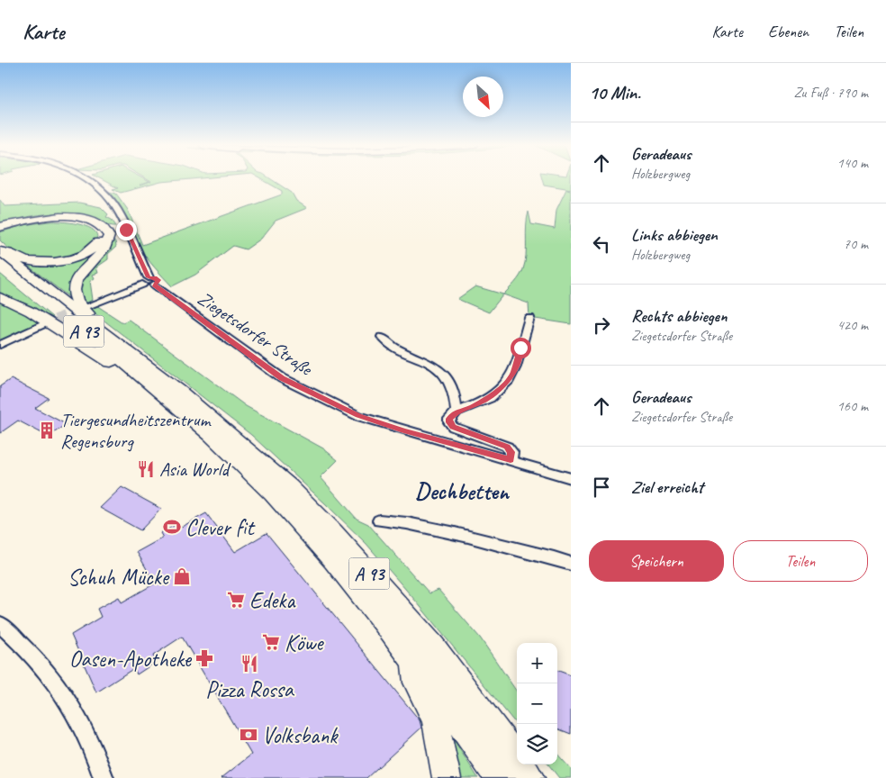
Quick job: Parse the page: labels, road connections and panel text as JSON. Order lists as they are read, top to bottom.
{
  "streets": {
    "highway": ["A 93"],
    "street": ["Ziegetsdorfer Straße"]
  },
  "districts": ["Dechbetten"],
  "places": {
    "building": ["Tiergesundheitszentrum Regensburg"],
    "restaurant": ["Asia World", "Pizza Rossa"],
    "sports": ["Clever fit"],
    "shop": ["Schuh Mücke"],
    "supermarket": ["Edeka", "Köwe"],
    "pharmacy": ["Oasen-Apotheke"],
    "bank": ["Volksbank"]
  },
  "north": "bottom right",
  "page": {
    "header": "Karte",
    "nav": ["Karte", "Ebenen", "Teilen"],
    "heading": ["10 Min.", "Zu Fuß · 790 m"],
    "list": [
      ["Geradeaus", "Holzbergweg", "140 m"],
      ["Links abbiegen", "Holzbergweg", "70 m"],
      ["Rechts abbiegen", "Ziegetsdorfer Straße", "420 m"],
      ["Geradeaus", "Ziegetsdorfer Straße", "160 m"],
      "Ziel erreicht"
    ],
    "buttons": ["Speichern", "Teilen"],
    "map_buttons": ["+", "−"]
  }
}
